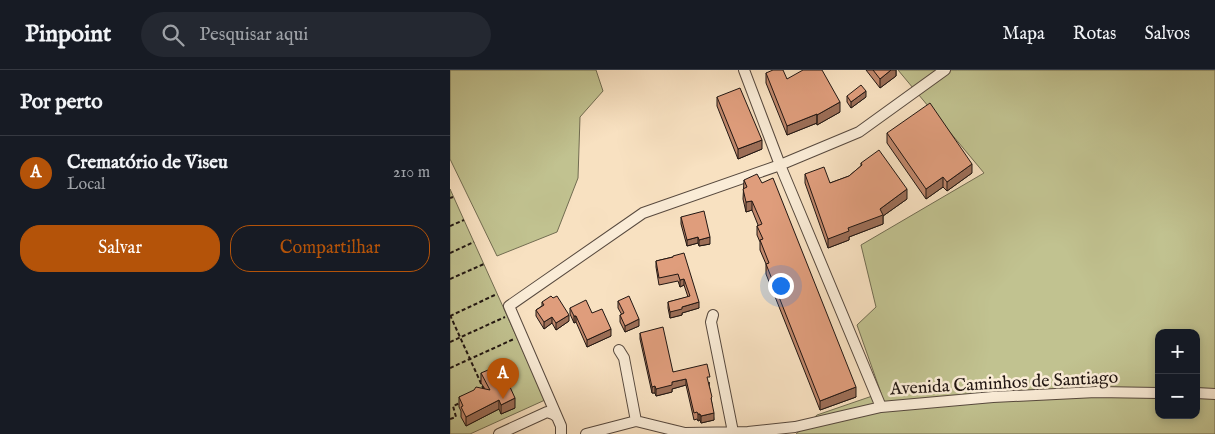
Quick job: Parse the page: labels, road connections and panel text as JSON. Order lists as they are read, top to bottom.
{
  "streets": {
    "street": ["Avenida Caminhos de Santiago"]
  },
  "page": {
    "header": "Pinpoint",
    "search": "Pesquisar aqui",
    "nav": ["Mapa", "Rotas", "Salvos"],
    "heading": "Por perto",
    "list": [
      {
        "mark": "A",
        "name": "Crematório de Viseu",
        "note": "Local",
        "value": "210 m"
      }
    ],
    "buttons": ["Salvar", "Compartilhar"],
    "map_buttons": ["+", "−"],
    "pins": "A"
  }
}
